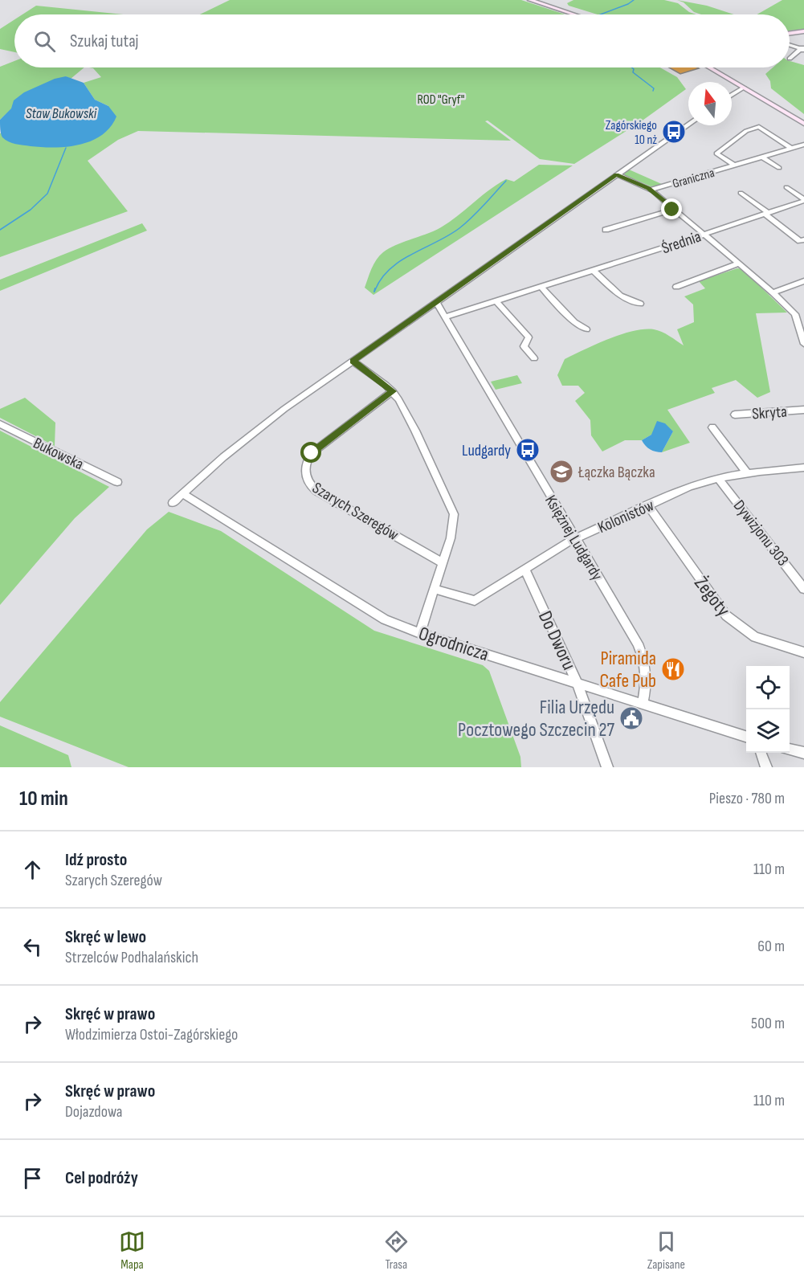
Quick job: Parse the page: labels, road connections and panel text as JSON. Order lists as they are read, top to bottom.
{
  "streets": {
    "street": [
      "Graniczna",
      "Średnia",
      "Skryta",
      "Bukowska",
      "Szarych Szeregów",
      "Kolonistów",
      "Dywizjonu 303",
      "Księżnej Ludgardy",
      "Żegoty",
      "Do Dworu",
      "Ogrodnicza"
    ]
  },
  "crossings": [
    ["Średnia", "Księżnej Ludgardy"],
    ["Kolonistów", "Dywizjonu 303"],
    ["Kolonistów", "Księżnej Ludgardy"],
    ["Kolonistów", "Żegoty"],
    ["Kolonistów", "Do Dworu"],
    ["Księżnej Ludgardy", "Ogrodnicza"],
    ["Do Dworu", "Ogrodnicza"]
  ],
  "water": ["Staw Bukowski"],
  "parks": ["ROD \"Gryf\""],
  "places": {
    "bus stop": ["Zagórskiego 10 nż", "Ludgardy"],
    "school or university": ["Łączka Bączka"],
    "restaurant": ["Piramida Cafe Pub"],
    "public building": ["Filia Urzędu Pocztowego Szczecin 27"]
  },
  "north": "top",
  "page": {
    "search": "Szukaj tutaj",
    "heading": ["10 min", "Pieszo · 780 m"],
    "list": [
      ["Idź prosto", "Szarych Szeregów", "110 m"],
      ["Skręć w lewo", "Strzelców Podhalańskich", "60 m"],
      ["Skręć w prawo", "Włodzimierza Ostoi-Zagórskiego", "500 m"],
      ["Skręć w prawo", "Dojazdowa", "110 m"],
      "Cel podróży"
    ],
    "nav": ["Mapa", "Trasa", "Zapisane"]
  }
}
